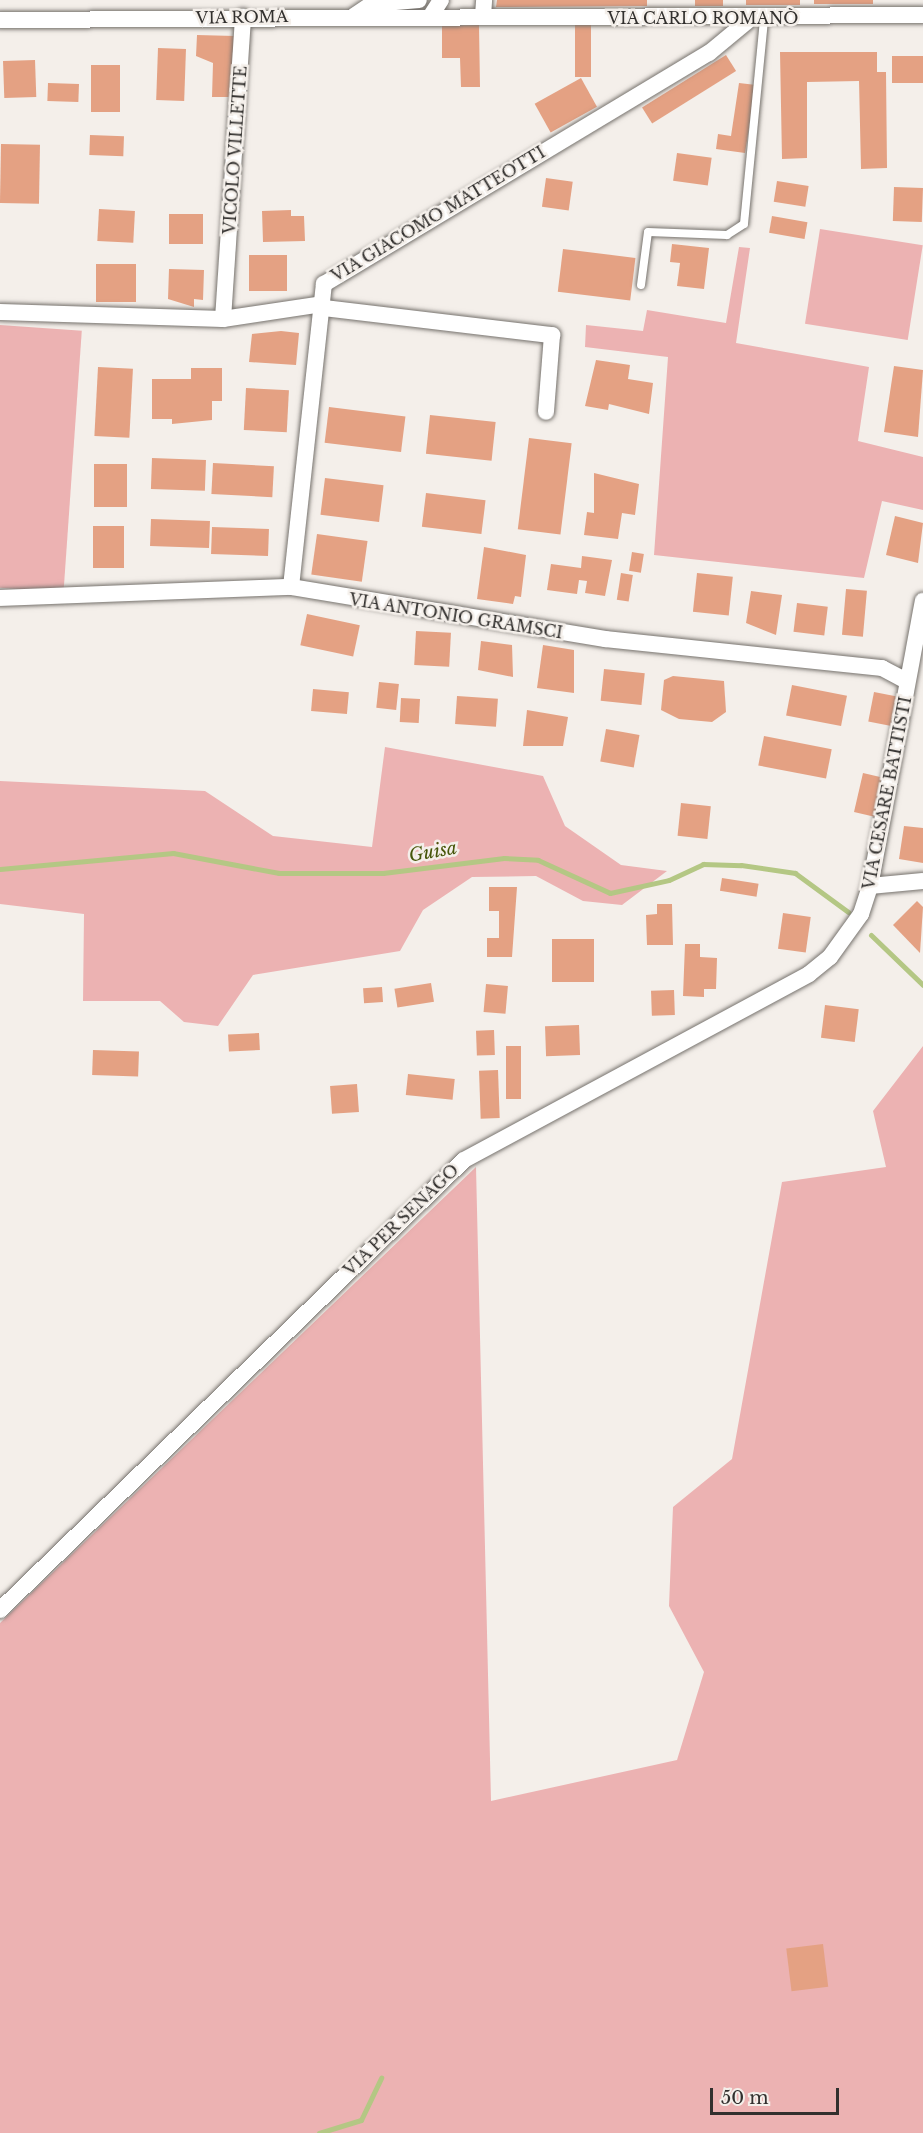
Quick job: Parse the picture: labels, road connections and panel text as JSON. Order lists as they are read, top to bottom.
{
  "streets": {
    "street": [
      "VIA ROMA",
      "VIA CARLO ROMANÒ",
      "VICOLO VILLETTE",
      "VIA GIACOMO MATTEOTTI",
      "VIA ANTONIO GRAMSCI",
      "VIA CESARE BATTISTI",
      "VIA PER SENAGO"
    ]
  },
  "crossings": [
    ["VIA ROMA", "VIA CARLO ROMANÒ"],
    ["VIA ROMA", "VICOLO VILLETTE"],
    ["VIA CARLO ROMANÒ", "VIA GIACOMO MATTEOTTI"],
    ["VIA GIACOMO MATTEOTTI", "VIA ANTONIO GRAMSCI"],
    ["VIA ANTONIO GRAMSCI", "VIA CESARE BATTISTI"],
    ["VIA CESARE BATTISTI", "VIA PER SENAGO"]
  ],
  "water": ["Guisa"],
  "scale_bar": "50 m"
}
